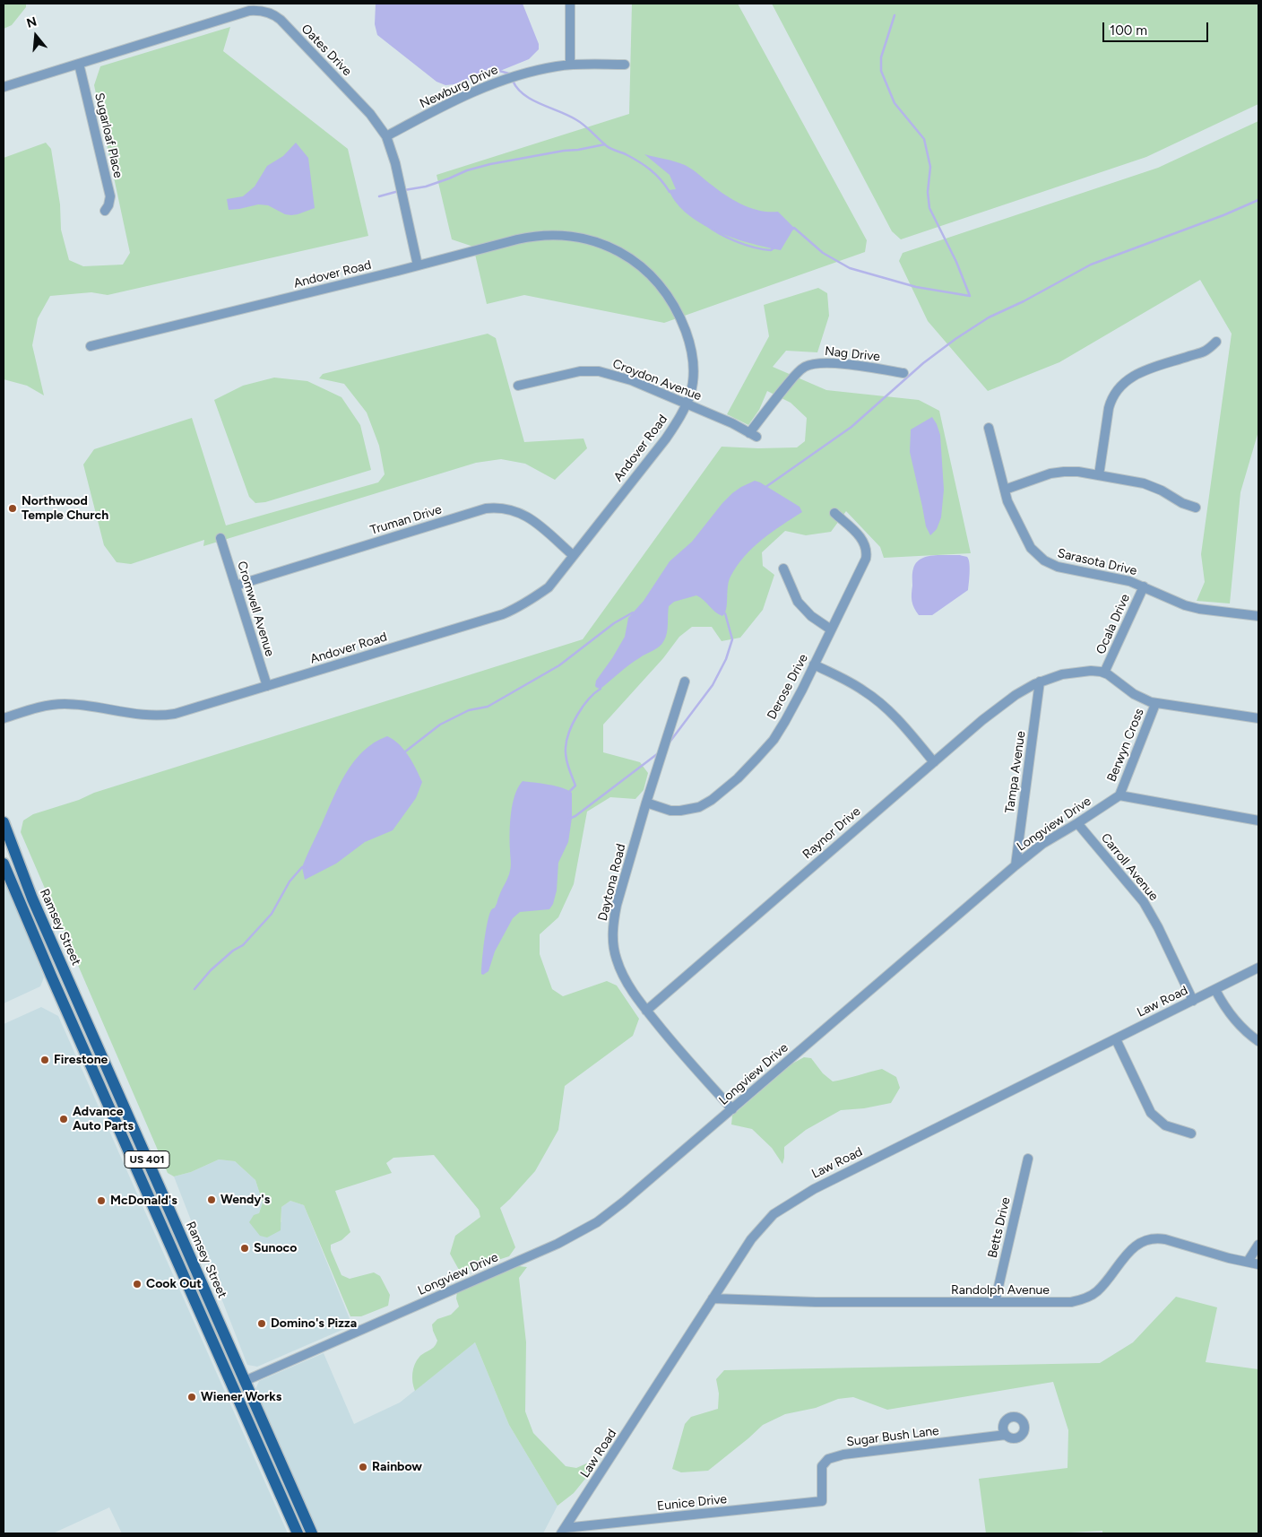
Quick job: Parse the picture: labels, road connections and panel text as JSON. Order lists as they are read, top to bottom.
{
  "streets": {
    "main road": ["Ramsey Street", "US 401"],
    "street": [
      "Oates Drive",
      "Newburg Drive",
      "Sugarloaf Place",
      "Andover Road",
      "Nag Drive",
      "Croydon Avenue",
      "Truman Drive",
      "Sarasota Drive",
      "Cromwell Avenue",
      "Ocala Drive",
      "Derose Drive",
      "Berwyn Cross",
      "Tampa Avenue",
      "Longview Drive",
      "Raynor Drive",
      "Carroll Avenue",
      "Daytona Road",
      "Law Road",
      "Betts Drive",
      "Randolph Avenue",
      "Sugar Bush Lane",
      "Eunice Drive"
    ]
  },
  "crossings": [
    ["Oates Drive", "Newburg Drive"],
    ["Oates Drive", "Sugarloaf Place"],
    ["Oates Drive", "Andover Road"],
    ["Andover Road", "Croydon Avenue"],
    ["Andover Road", "Truman Drive"],
    ["Andover Road", "Cromwell Avenue"],
    ["Nag Drive", "Croydon Avenue"],
    ["Truman Drive", "Cromwell Avenue"],
    ["Sarasota Drive", "Ocala Drive"],
    ["Ocala Drive", "Raynor Drive"],
    ["Derose Drive", "Daytona Road"],
    ["Berwyn Cross", "Longview Drive"],
    ["Tampa Avenue", "Longview Drive"],
    ["Tampa Avenue", "Raynor Drive"],
    ["Longview Drive", "Carroll Avenue"],
    ["Longview Drive", "Daytona Road"],
    ["Longview Drive", "Ramsey Street"],
    ["Raynor Drive", "Daytona Road"],
    ["Carroll Avenue", "Law Road"],
    ["Law Road", "Randolph Avenue"],
    ["Law Road", "Eunice Drive"],
    ["Betts Drive", "Randolph Avenue"],
    ["Sugar Bush Lane", "Eunice Drive"]
  ],
  "places": [
    "Northwood Temple Church",
    "Firestone",
    "Advance Auto Parts",
    "Wendy's",
    "McDonald's",
    "Sunoco",
    "Cook Out",
    "Domino's Pizza",
    "Wiener Works",
    "Rainbow"
  ],
  "scale_bar": "100 m",
  "north": "top"
}
